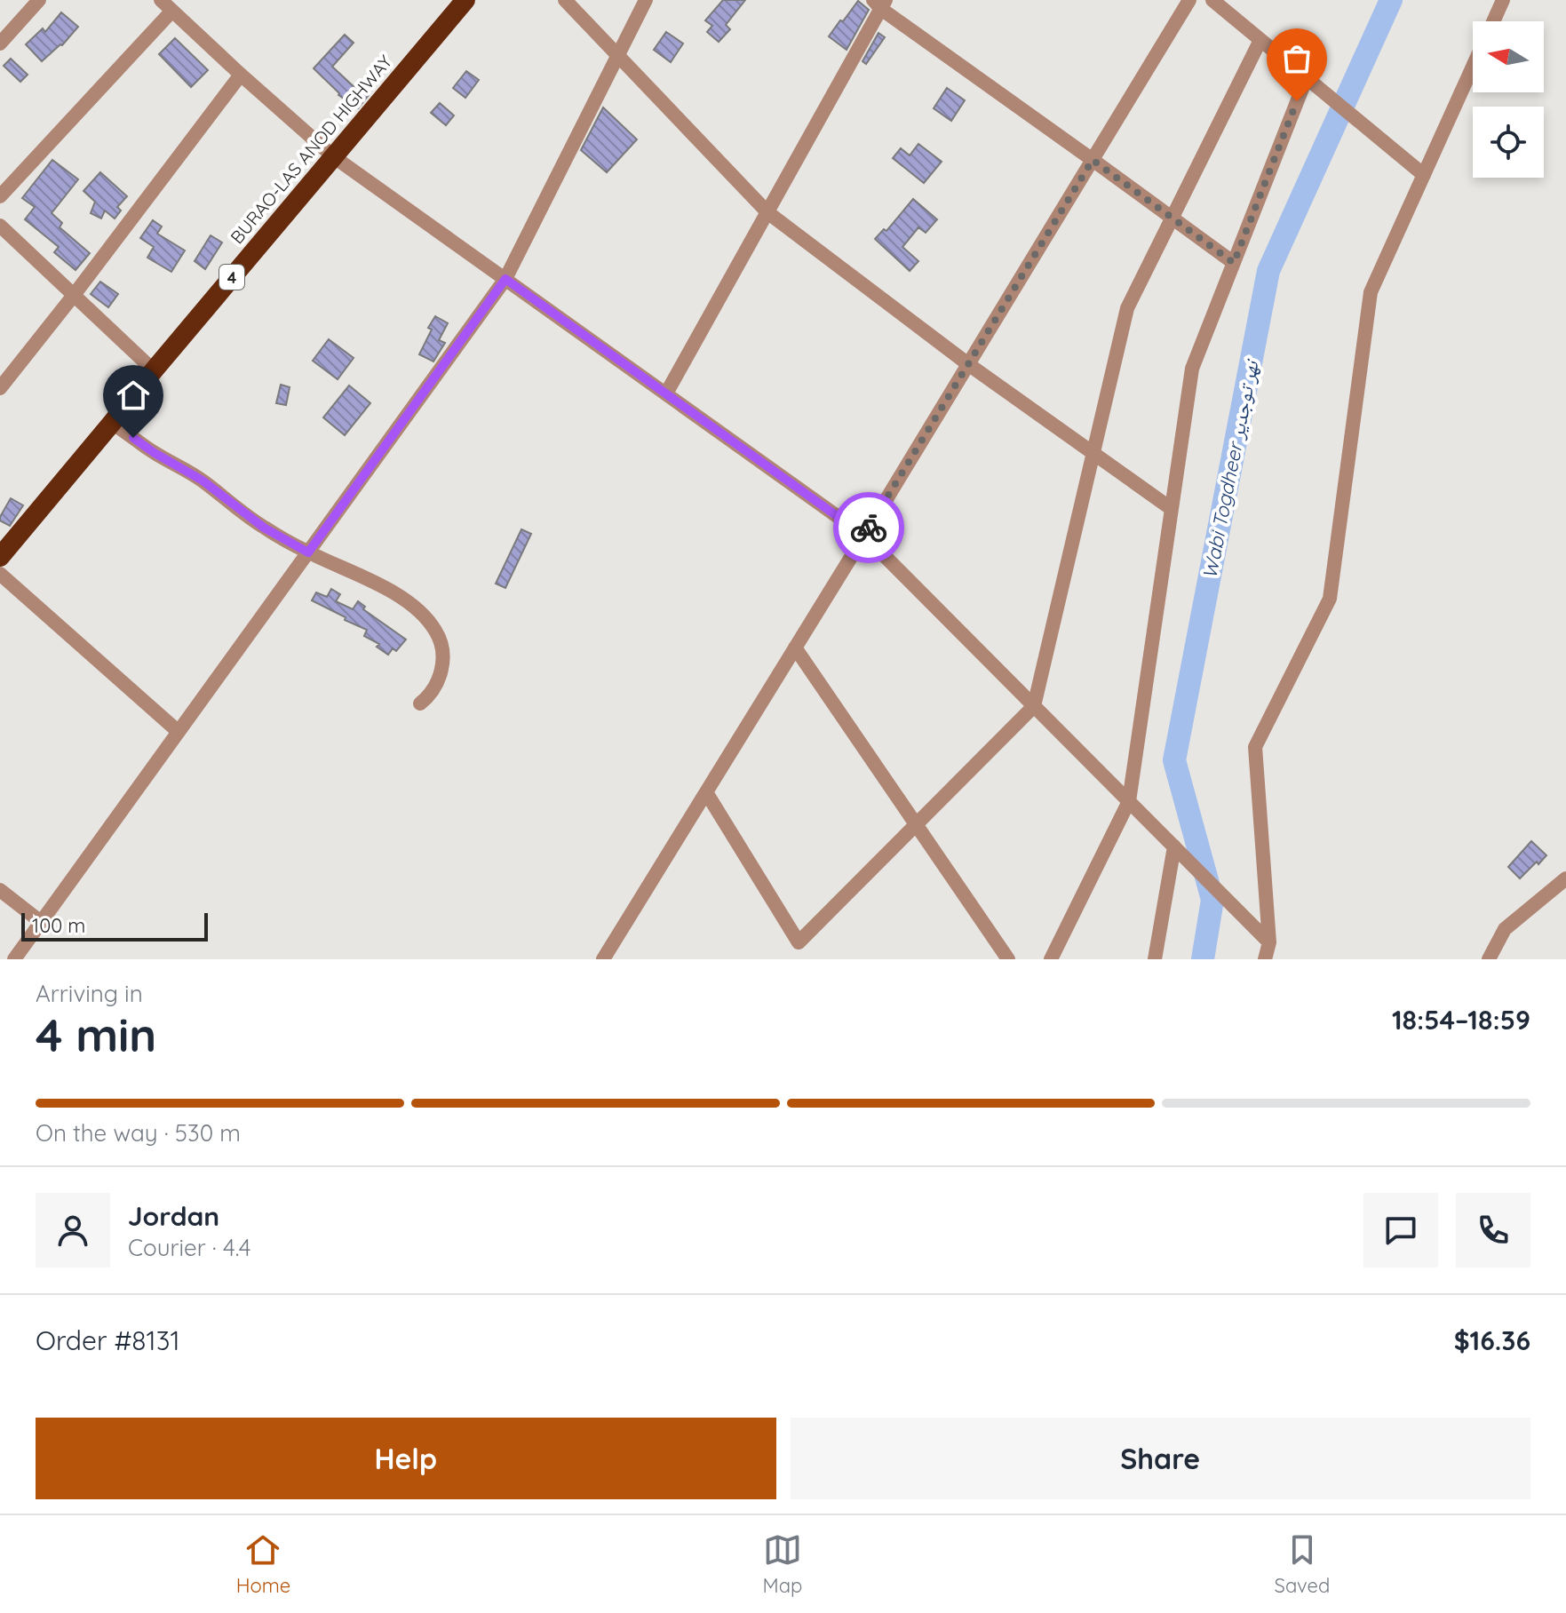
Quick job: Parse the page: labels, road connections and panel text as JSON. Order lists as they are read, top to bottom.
{
  "streets": {
    "highway": ["BURAO-LAS ANOD HIGHWAY", "4"]
  },
  "water": ["Wabi Togdheer نهر توجدير"],
  "scale_bar": "100 m",
  "north": "left",
  "page": {
    "scale": "100 m",
    "heading": ["4 min", "Arriving in", "18:54–18:59"],
    "panel": [
      "Jordan",
      "Courier · 4.4",
      "Order #8131",
      "$16.36"
    ],
    "bar": "On the way · 530 m",
    "buttons": ["Help", "Share"],
    "tabs": ["Home", "Map", "Saved"]
  }
}
